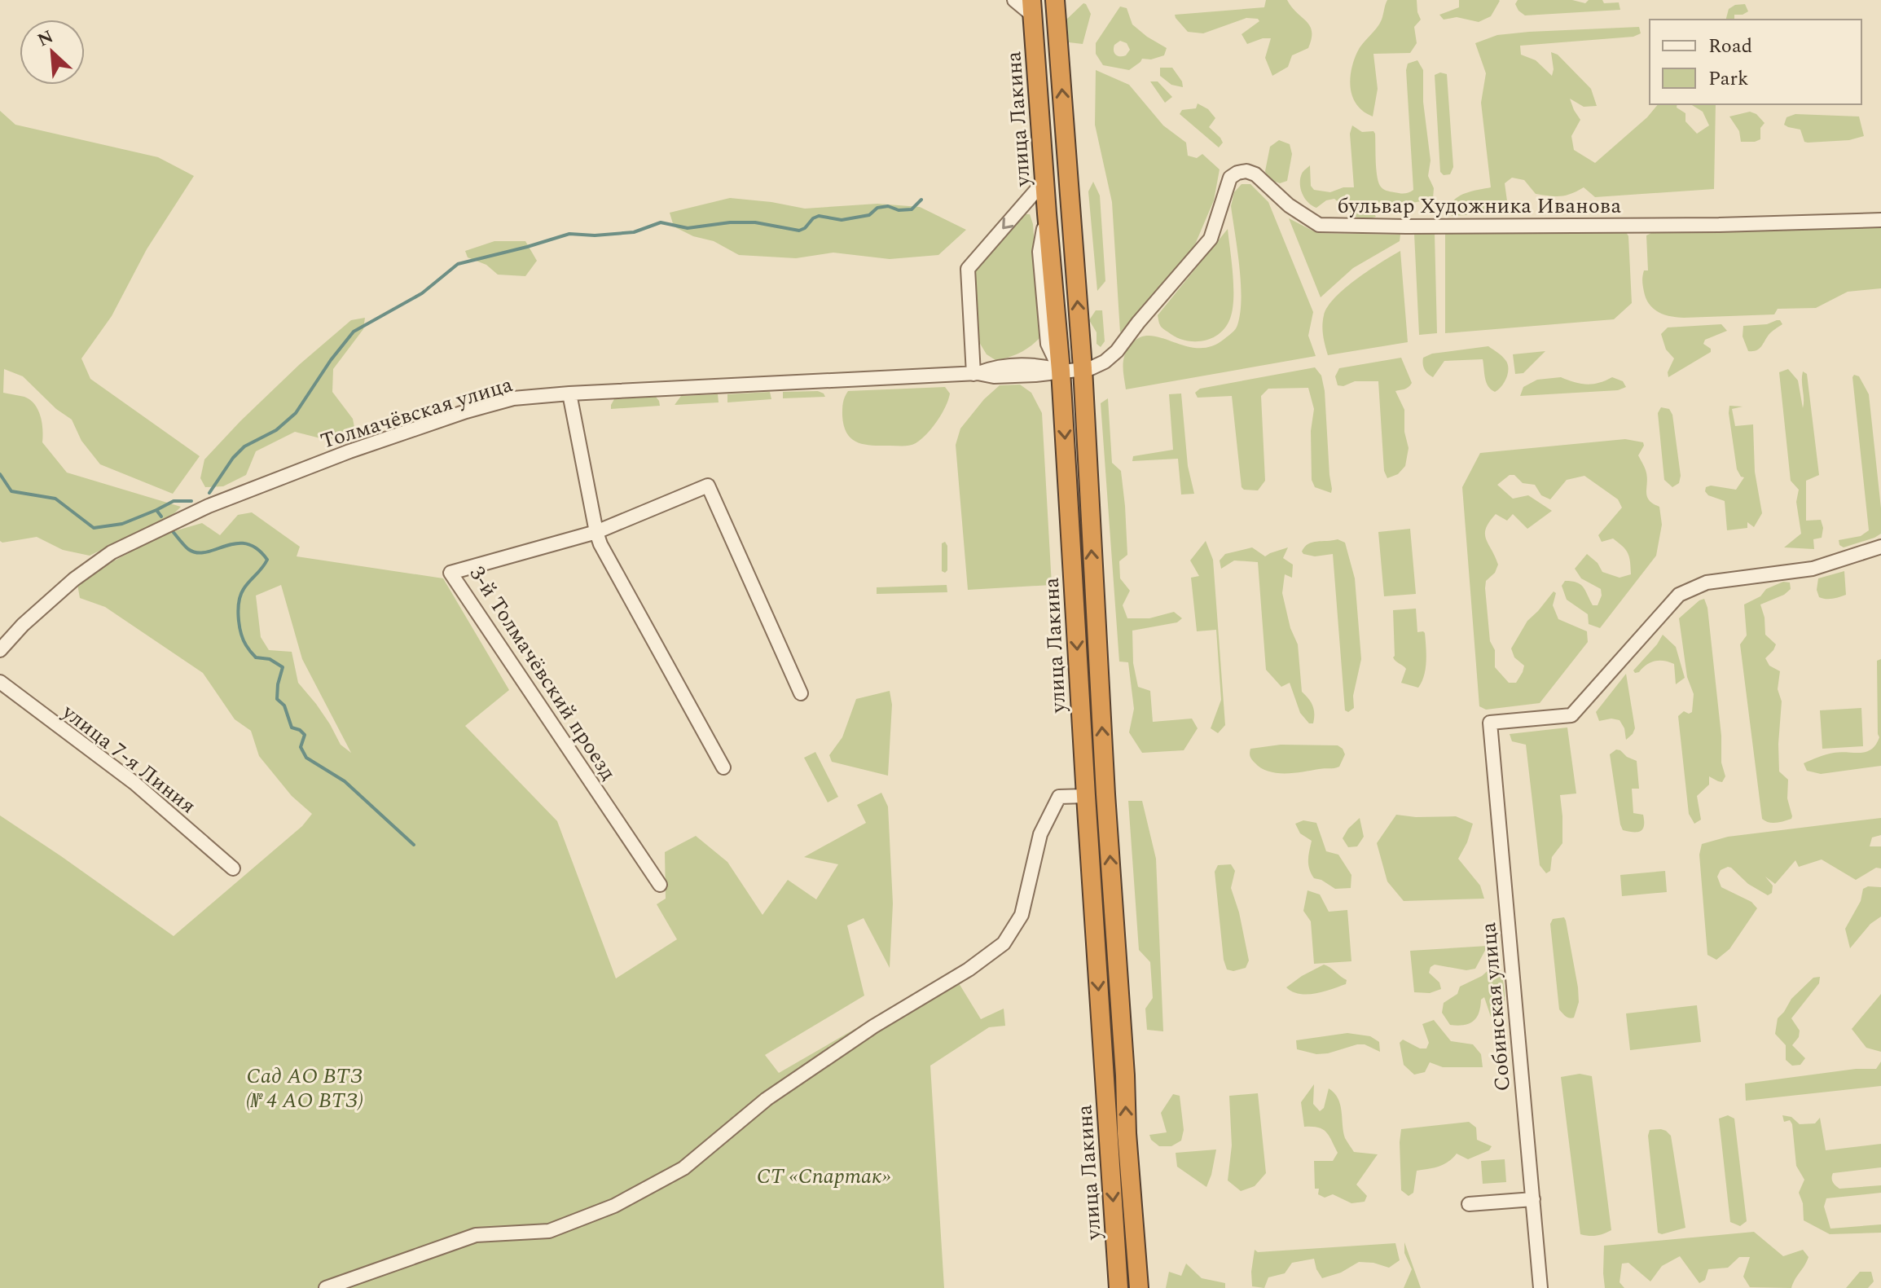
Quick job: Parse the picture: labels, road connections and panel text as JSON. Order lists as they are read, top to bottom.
{
  "streets": {
    "highway": ["улица Лакина"],
    "street": [
      "бульвар Художника Иванова",
      "Толмачёвская улица",
      "3-й Толмачёвский проезд",
      "улица 7-я Линия",
      "Собинская улица"
    ]
  },
  "crossings": [
    ["улица Лакина", "бульвар Художника Иванова"],
    ["улица Лакина", "Толмачёвская улица"],
    ["бульвар Художника Иванова", "Толмачёвская улица"]
  ],
  "parks": ["Сад АО ВТЗ (№ 4 АО ВТЗ)", "СТ «Спартак»"],
  "legend": ["Road", "Park"],
  "north": "top left"
}
